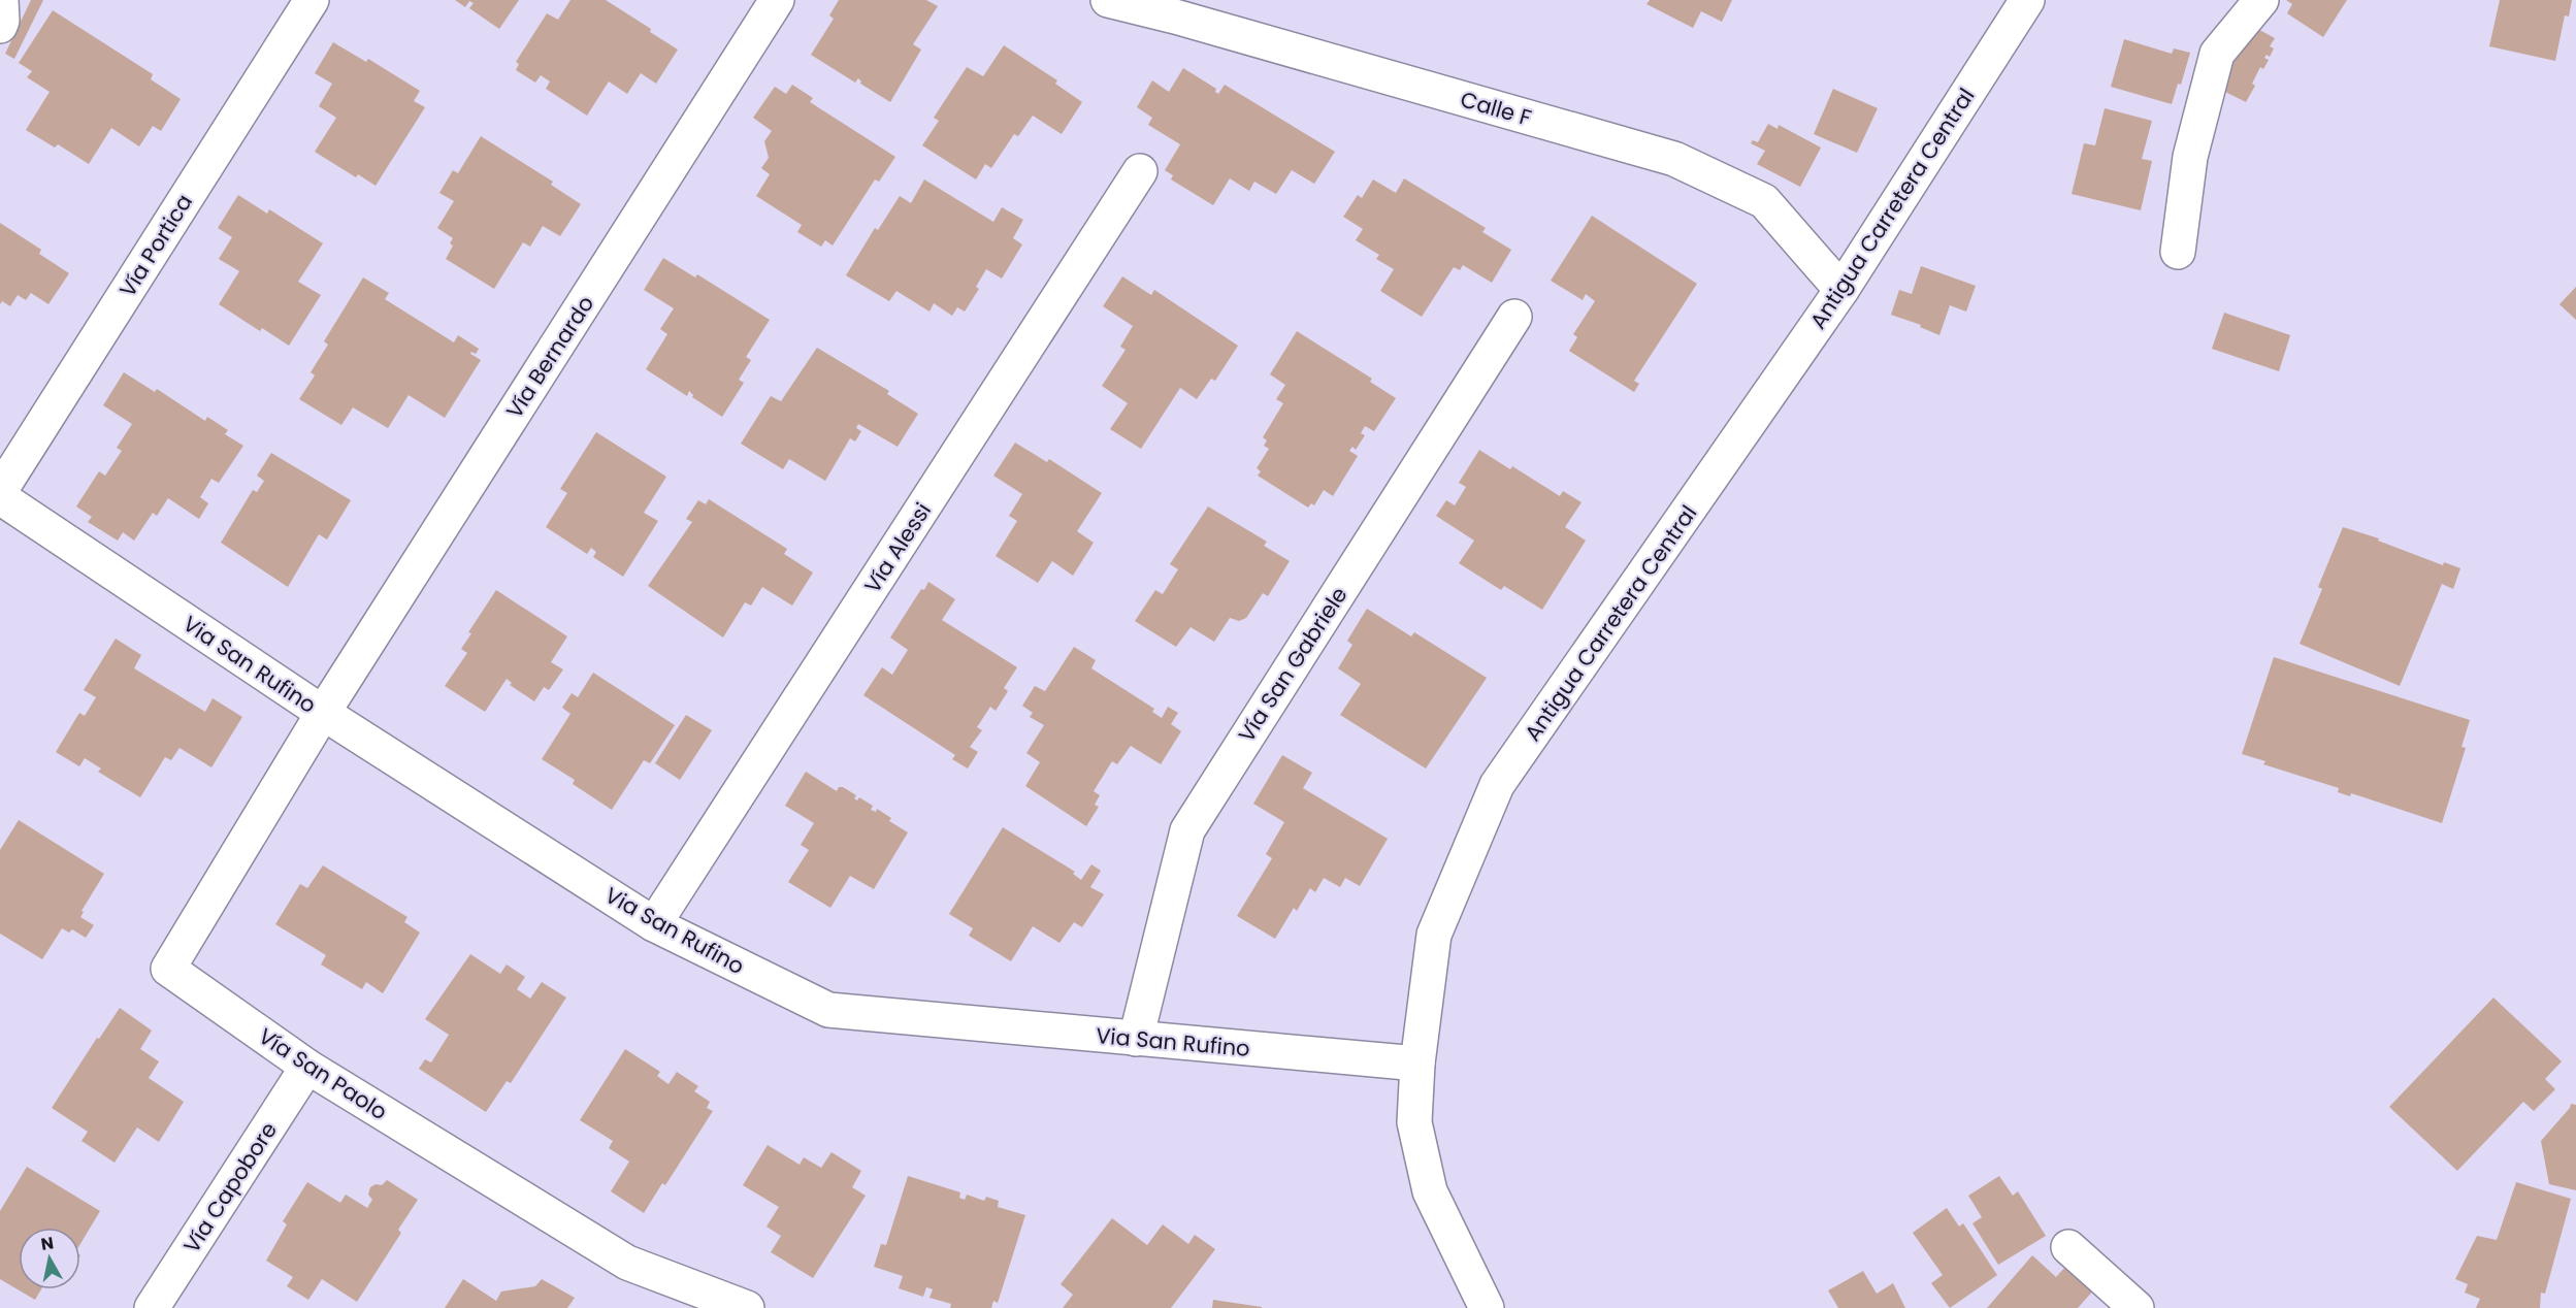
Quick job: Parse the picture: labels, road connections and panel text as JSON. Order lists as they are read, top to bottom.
{
  "streets": {
    "street": [
      "Calle F",
      "Antigua Carretera Central",
      "Vía Portica",
      "Vía Bernardo",
      "Vía Alessi",
      "Via San Rufino",
      "Vía San Gabriele",
      "Vía San Paolo",
      "Vía Capobore"
    ]
  },
  "crossings": [
    ["Calle F", "Antigua Carretera Central"],
    ["Antigua Carretera Central", "Via San Rufino"],
    ["Vía Bernardo", "Via San Rufino"],
    ["Vía Bernardo", "Vía San Paolo"],
    ["Vía Alessi", "Via San Rufino"],
    ["Via San Rufino", "Vía San Gabriele"],
    ["Via San Rufino", "Vía San Paolo"],
    ["Vía San Paolo", "Vía Capobore"]
  ],
  "north": "top"
}
